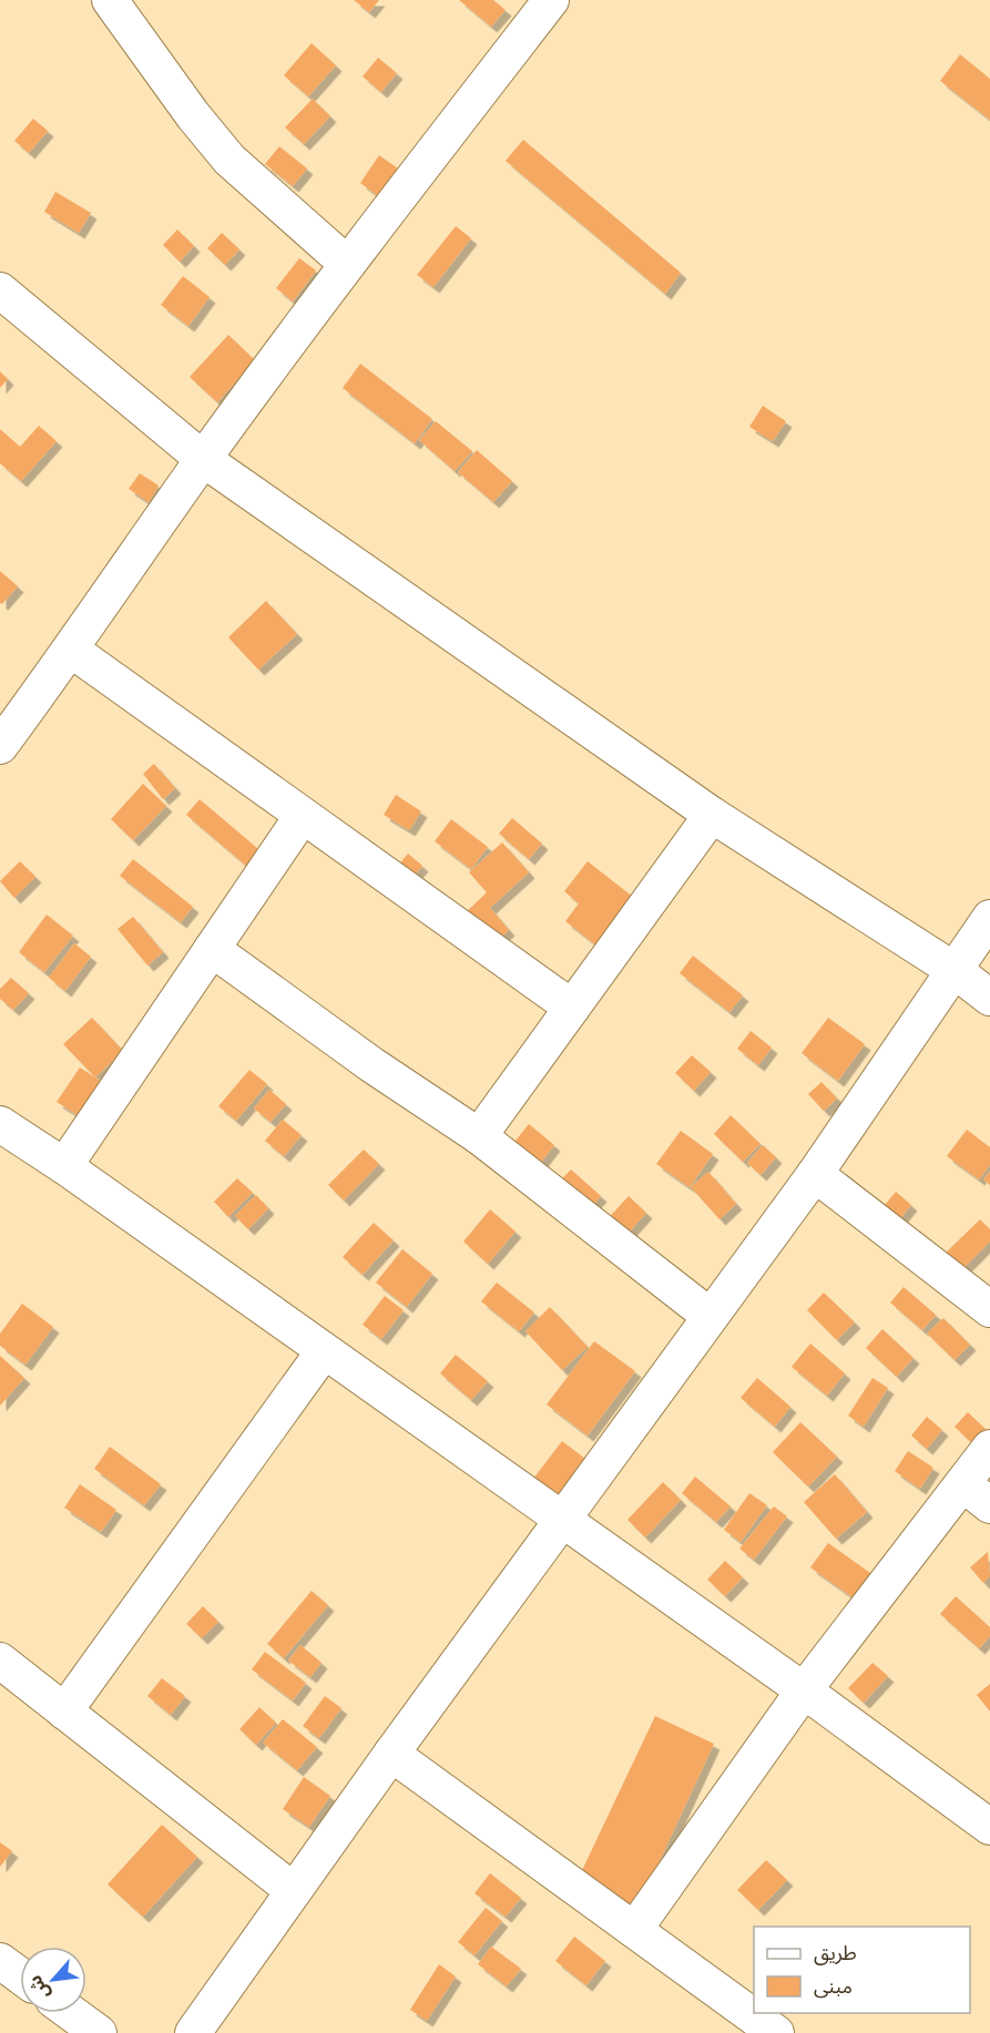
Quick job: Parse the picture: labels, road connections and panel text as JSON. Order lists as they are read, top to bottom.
{
  "legend": ["طريق", "مبنى"],
  "north": "bottom left"
}
